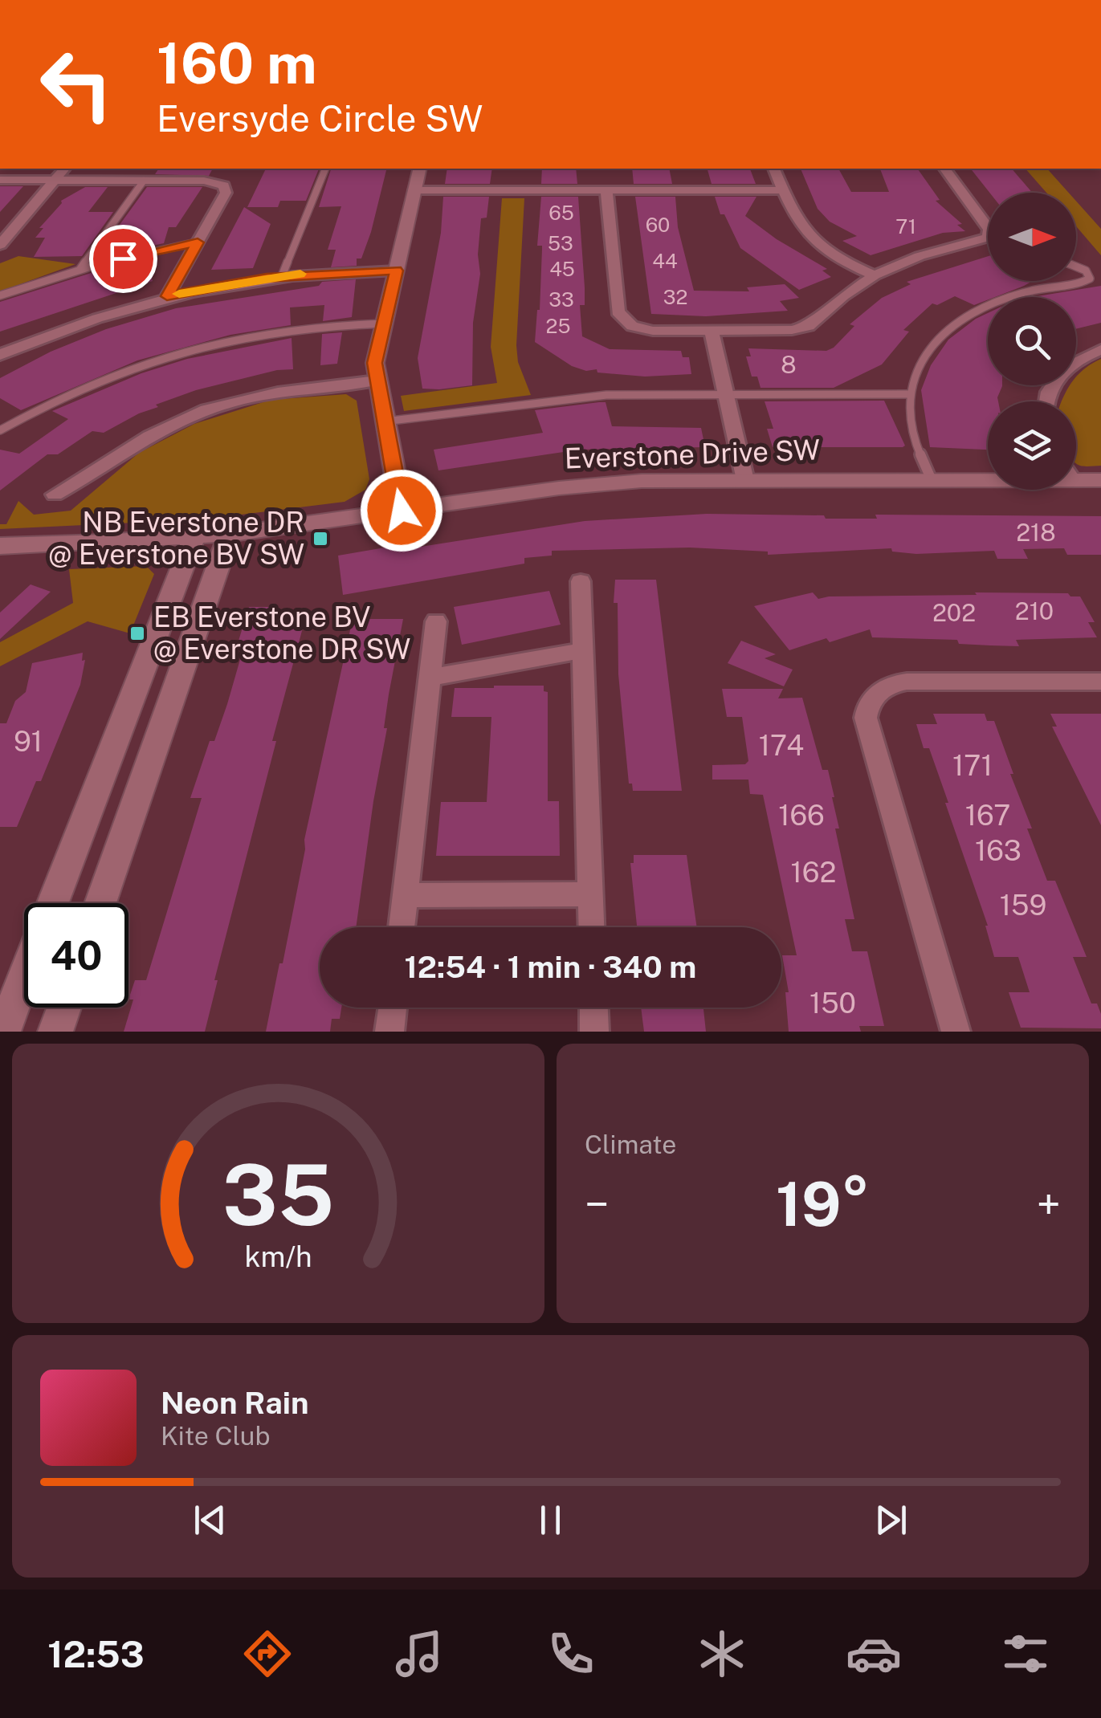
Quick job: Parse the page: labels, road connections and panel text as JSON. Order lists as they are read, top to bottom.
{
  "streets": {
    "street": ["Everstone Drive SW"]
  },
  "places": {
    "transit": ["NB Everstone DR @ Everstone BV SW", "EB Everstone BV @ Everstone DR SW"]
  },
  "house_numbers": [
    "65",
    "60",
    "71",
    "53",
    "44",
    "45",
    "32",
    "33",
    "25",
    "8",
    "218",
    "210",
    "202",
    "91",
    "174",
    "171",
    "166",
    "167",
    "163",
    "162",
    "159",
    "150"
  ],
  "north": "right",
  "page": {
    "turn": ["160 m", "Eversyde Circle SW"],
    "limit": "40",
    "trip": "12:54 · 1 min · 340 m",
    "tile": "Climate",
    "heat": ["−", "19°", "+"],
    "song": ["Neon Rain", "Kite Club"],
    "tabs": "12:53",
    "gauge": ["35", "km/h"]
  }
}
